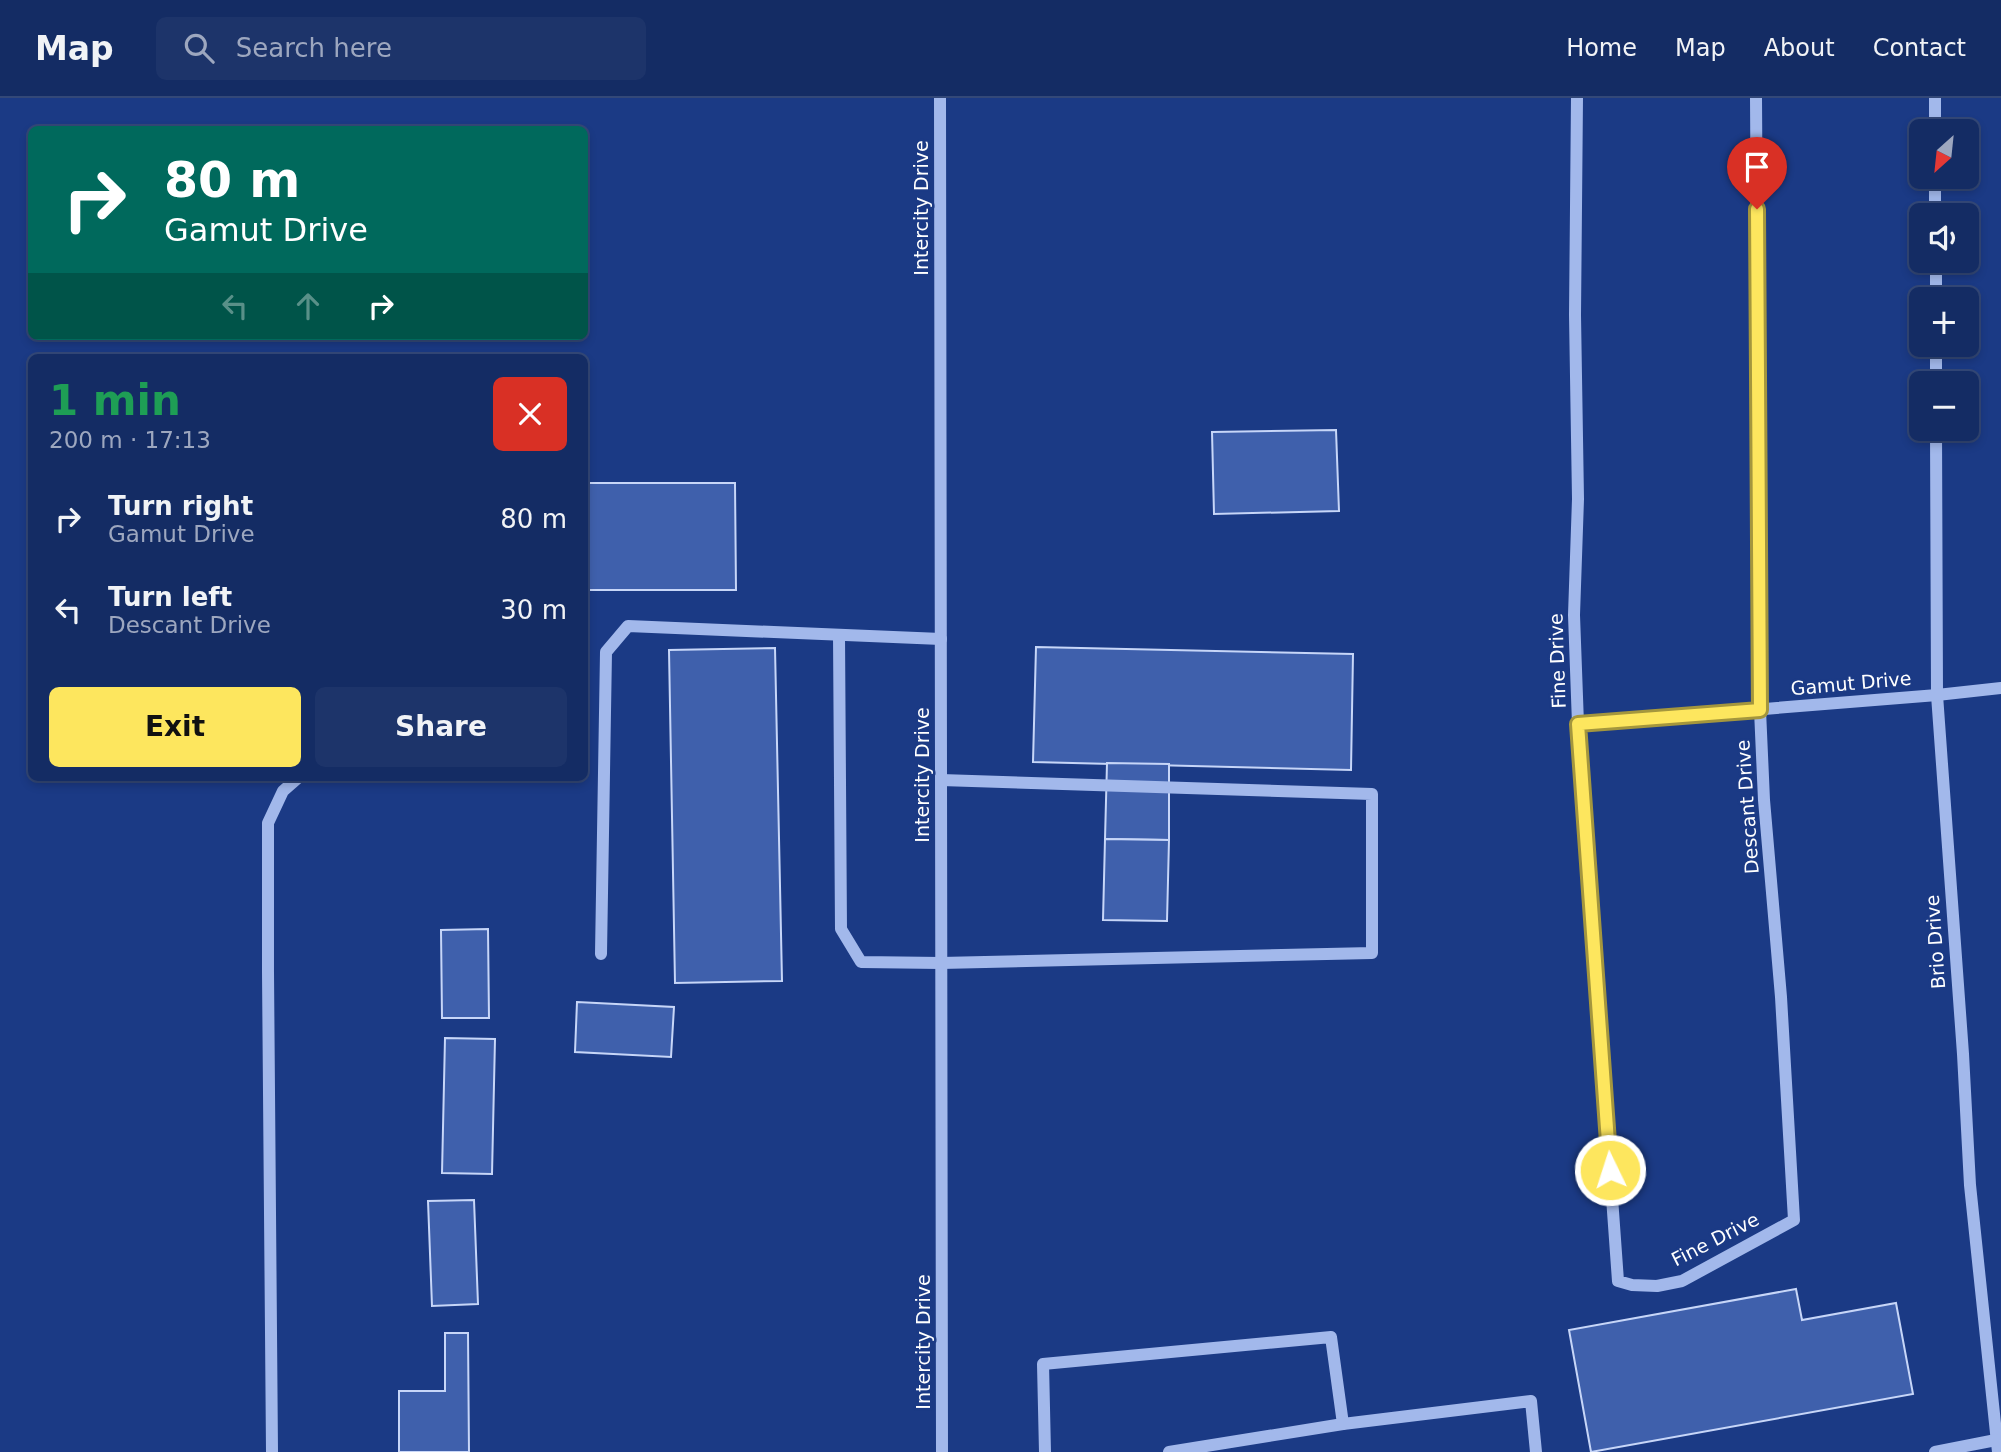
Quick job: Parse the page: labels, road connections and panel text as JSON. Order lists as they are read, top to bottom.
{
  "streets": {
    "street": [
      "Intercity Drive",
      "Fine Drive",
      "Gamut Drive",
      "Descant Drive",
      "Brio Drive"
    ]
  },
  "crossings": [
    ["Fine Drive", "Gamut Drive"],
    ["Fine Drive", "Descant Drive"],
    ["Gamut Drive", "Descant Drive"],
    ["Gamut Drive", "Brio Drive"]
  ],
  "north": "bottom left",
  "page": {
    "header": "Map",
    "search": "Search here",
    "nav": [
      "Home",
      "Map",
      "About",
      "Contact"
    ],
    "map_buttons": ["+", "−"],
    "turn": ["80 m", "Gamut Drive"],
    "heading": ["1 min", "200 m · 17:13"],
    "list": [
      {
        "name": "Turn right",
        "note": "Gamut Drive",
        "value": "80 m"
      },
      {
        "name": "Turn left",
        "note": "Descant Drive",
        "value": "30 m"
      }
    ],
    "buttons": ["Exit", "Share"]
  }
}
